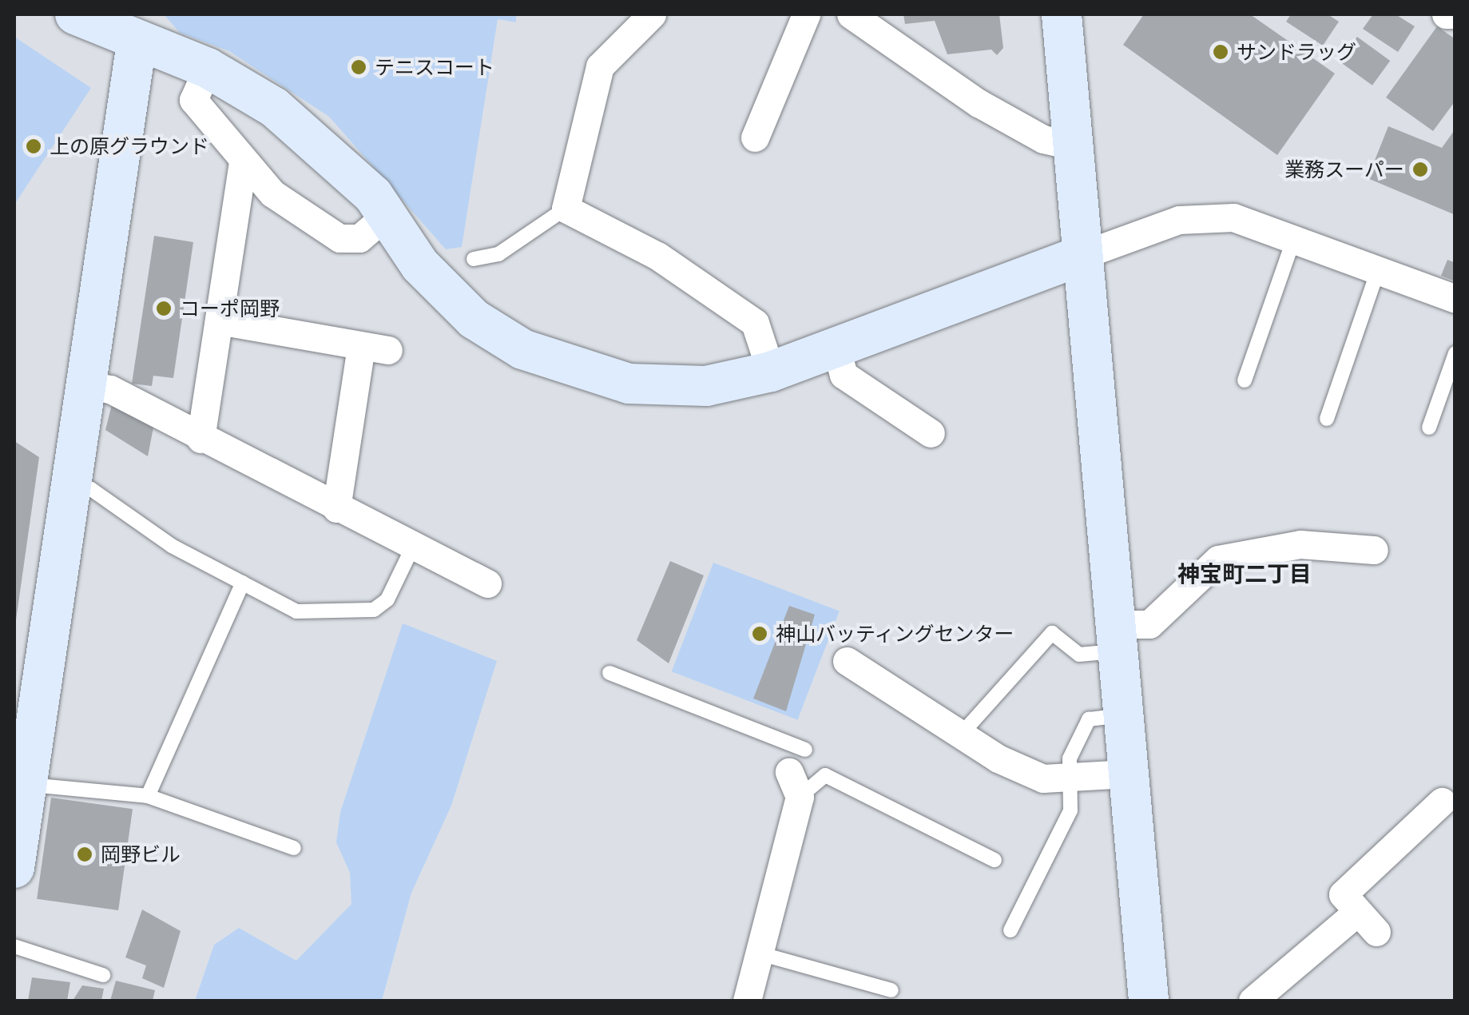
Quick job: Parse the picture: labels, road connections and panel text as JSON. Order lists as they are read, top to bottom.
{
  "districts": ["神宝町二丁目"],
  "places": [
    "サンドラッグ",
    "テニスコート",
    "上の原グラウンド",
    "業務スーパー",
    "コーポ岡野",
    "神山バッティングセンター",
    "岡野ビル"
  ]
}
